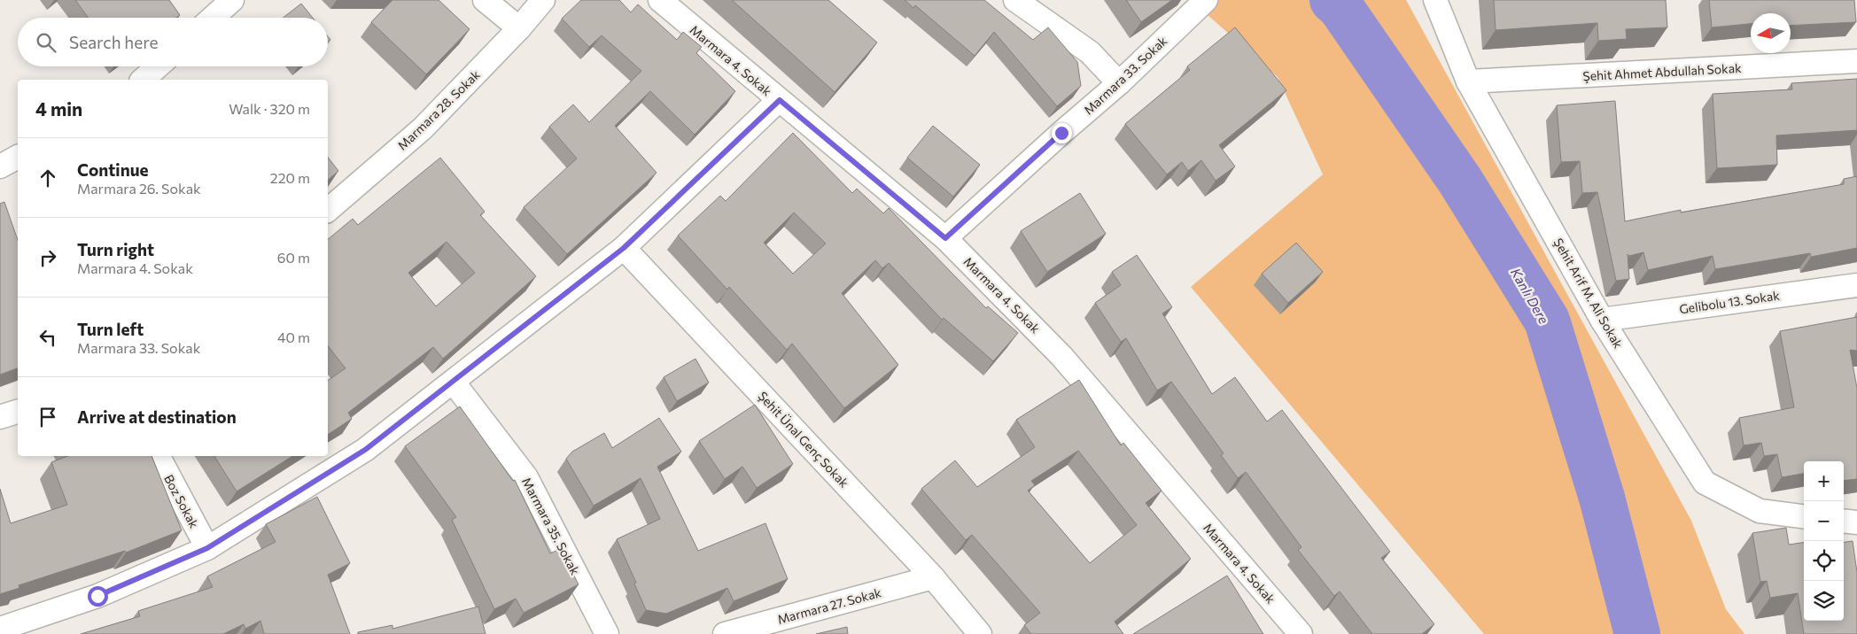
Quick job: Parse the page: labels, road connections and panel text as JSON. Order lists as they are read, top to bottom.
{
  "streets": {
    "street": [
      "Marmara 4. Sokak",
      "Şehit Ahmet Abdullah Sokak",
      "Marmara 33. Sokak",
      "Marmara 28. Sokak",
      "Şehit Arif M. Ali Sokak",
      "Gelibolu 13. Sokak",
      "Şehit Ünal Genç Sokak",
      "Boz Sokak",
      "Marmara 35. Sokak",
      "Marmara 27. Sokak"
    ]
  },
  "crossings": [
    ["Marmara 4. Sokak", "Marmara 33. Sokak"],
    ["Şehit Ahmet Abdullah Sokak", "Şehit Arif M. Ali Sokak"],
    ["Şehit Arif M. Ali Sokak", "Gelibolu 13. Sokak"],
    ["Şehit Ünal Genç Sokak", "Marmara 27. Sokak"]
  ],
  "water": ["Kanlı Dere"],
  "north": "left",
  "page": {
    "search": "Search here",
    "heading": ["4 min", "Walk · 320 m"],
    "list": [
      ["Continue", "Marmara 26. Sokak", "220 m"],
      ["Turn right", "Marmara 4. Sokak", "60 m"],
      ["Turn left", "Marmara 33. Sokak", "40 m"],
      "Arrive at destination"
    ],
    "map_buttons": ["+", "−"]
  }
}
